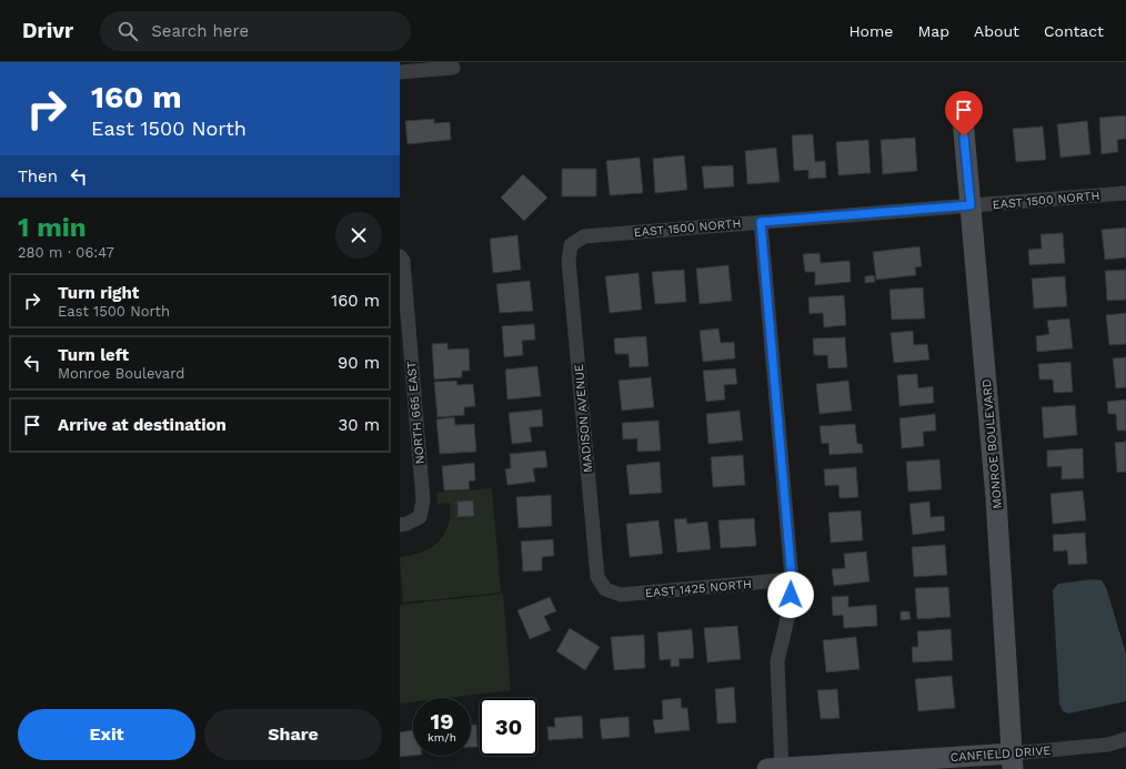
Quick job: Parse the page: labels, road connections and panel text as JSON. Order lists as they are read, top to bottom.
{
  "streets": {
    "street": [
      "EAST 1500 NORTH",
      "NORTH 665 EAST",
      "MADISON AVENUE",
      "MONROE BOULEVARD",
      "EAST 1425 NORTH",
      "CANFIELD DRIVE"
    ]
  },
  "crossings": [
    ["EAST 1500 NORTH", "MADISON AVENUE"],
    ["EAST 1500 NORTH", "MONROE BOULEVARD"],
    ["MADISON AVENUE", "EAST 1425 NORTH"],
    ["MONROE BOULEVARD", "CANFIELD DRIVE"]
  ],
  "page": {
    "header": "Drivr",
    "search": "Search here",
    "nav": [
      "Home",
      "Map",
      "About",
      "Contact"
    ],
    "turn": ["160 m", "East 1500 North"],
    "then": "Then",
    "heading": ["1 min", "280 m · 06:47"],
    "list": [
      {
        "name": "Turn right",
        "note": "East 1500 North",
        "value": "160 m"
      },
      {
        "name": "Turn left",
        "note": "Monroe Boulevard",
        "value": "90 m"
      },
      {
        "name": "Arrive at destination",
        "value": "30 m"
      }
    ],
    "speed": "19 km/h",
    "limit": "30",
    "buttons": ["Exit", "Share"]
  }
}
